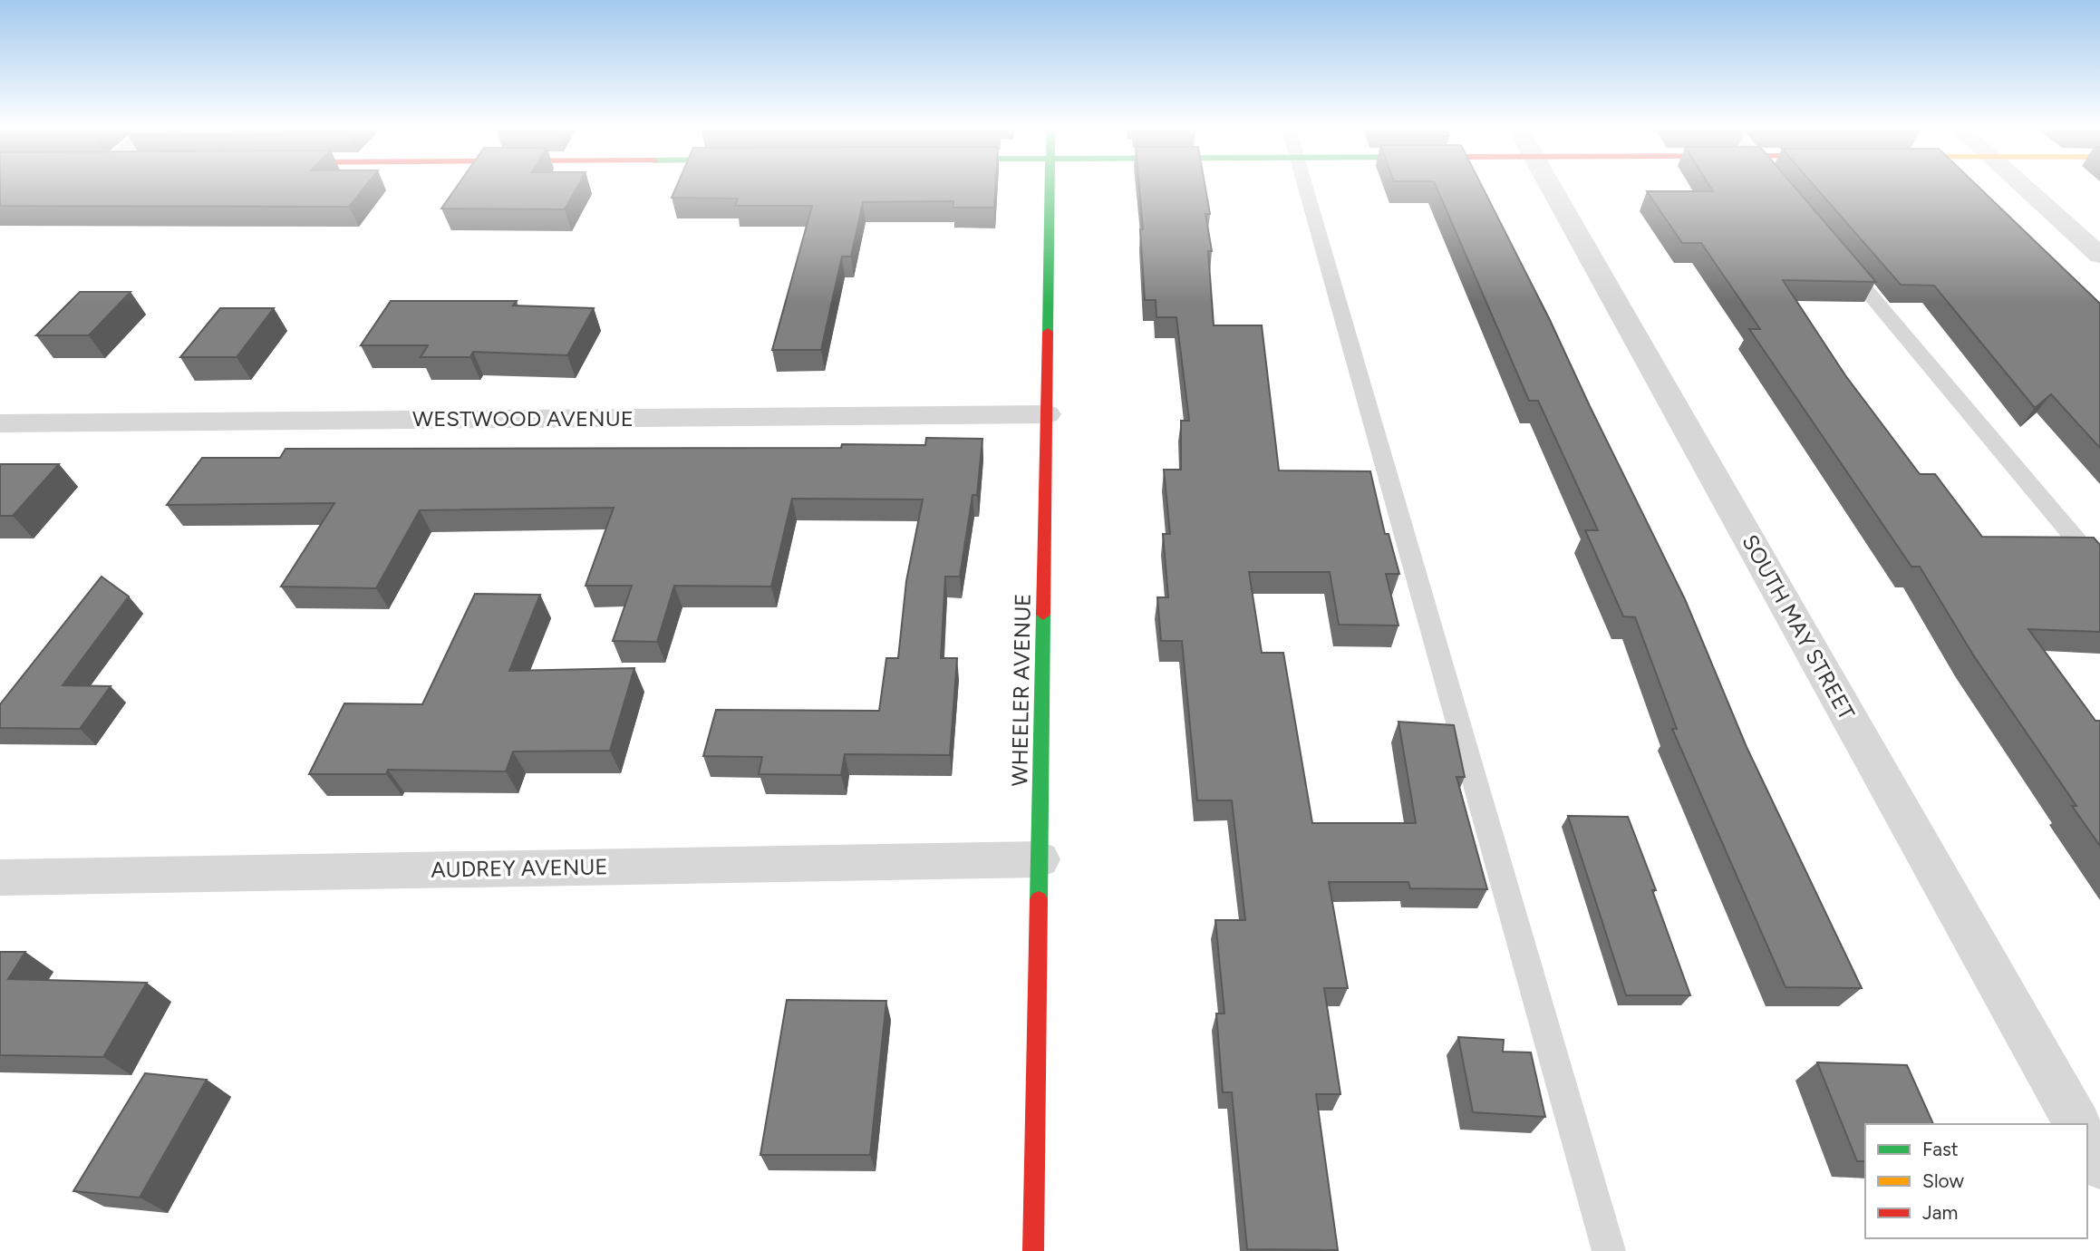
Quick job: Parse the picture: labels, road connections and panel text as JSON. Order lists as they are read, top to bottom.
{
  "streets": {
    "street": [
      "WESTWOOD AVENUE",
      "SOUTH MAY STREET",
      "WHEELER AVENUE",
      "AUDREY AVENUE"
    ]
  },
  "crossings": [
    ["WESTWOOD AVENUE", "WHEELER AVENUE"],
    ["WHEELER AVENUE", "AUDREY AVENUE"]
  ],
  "legend": ["Fast", "Slow", "Jam"]
}
